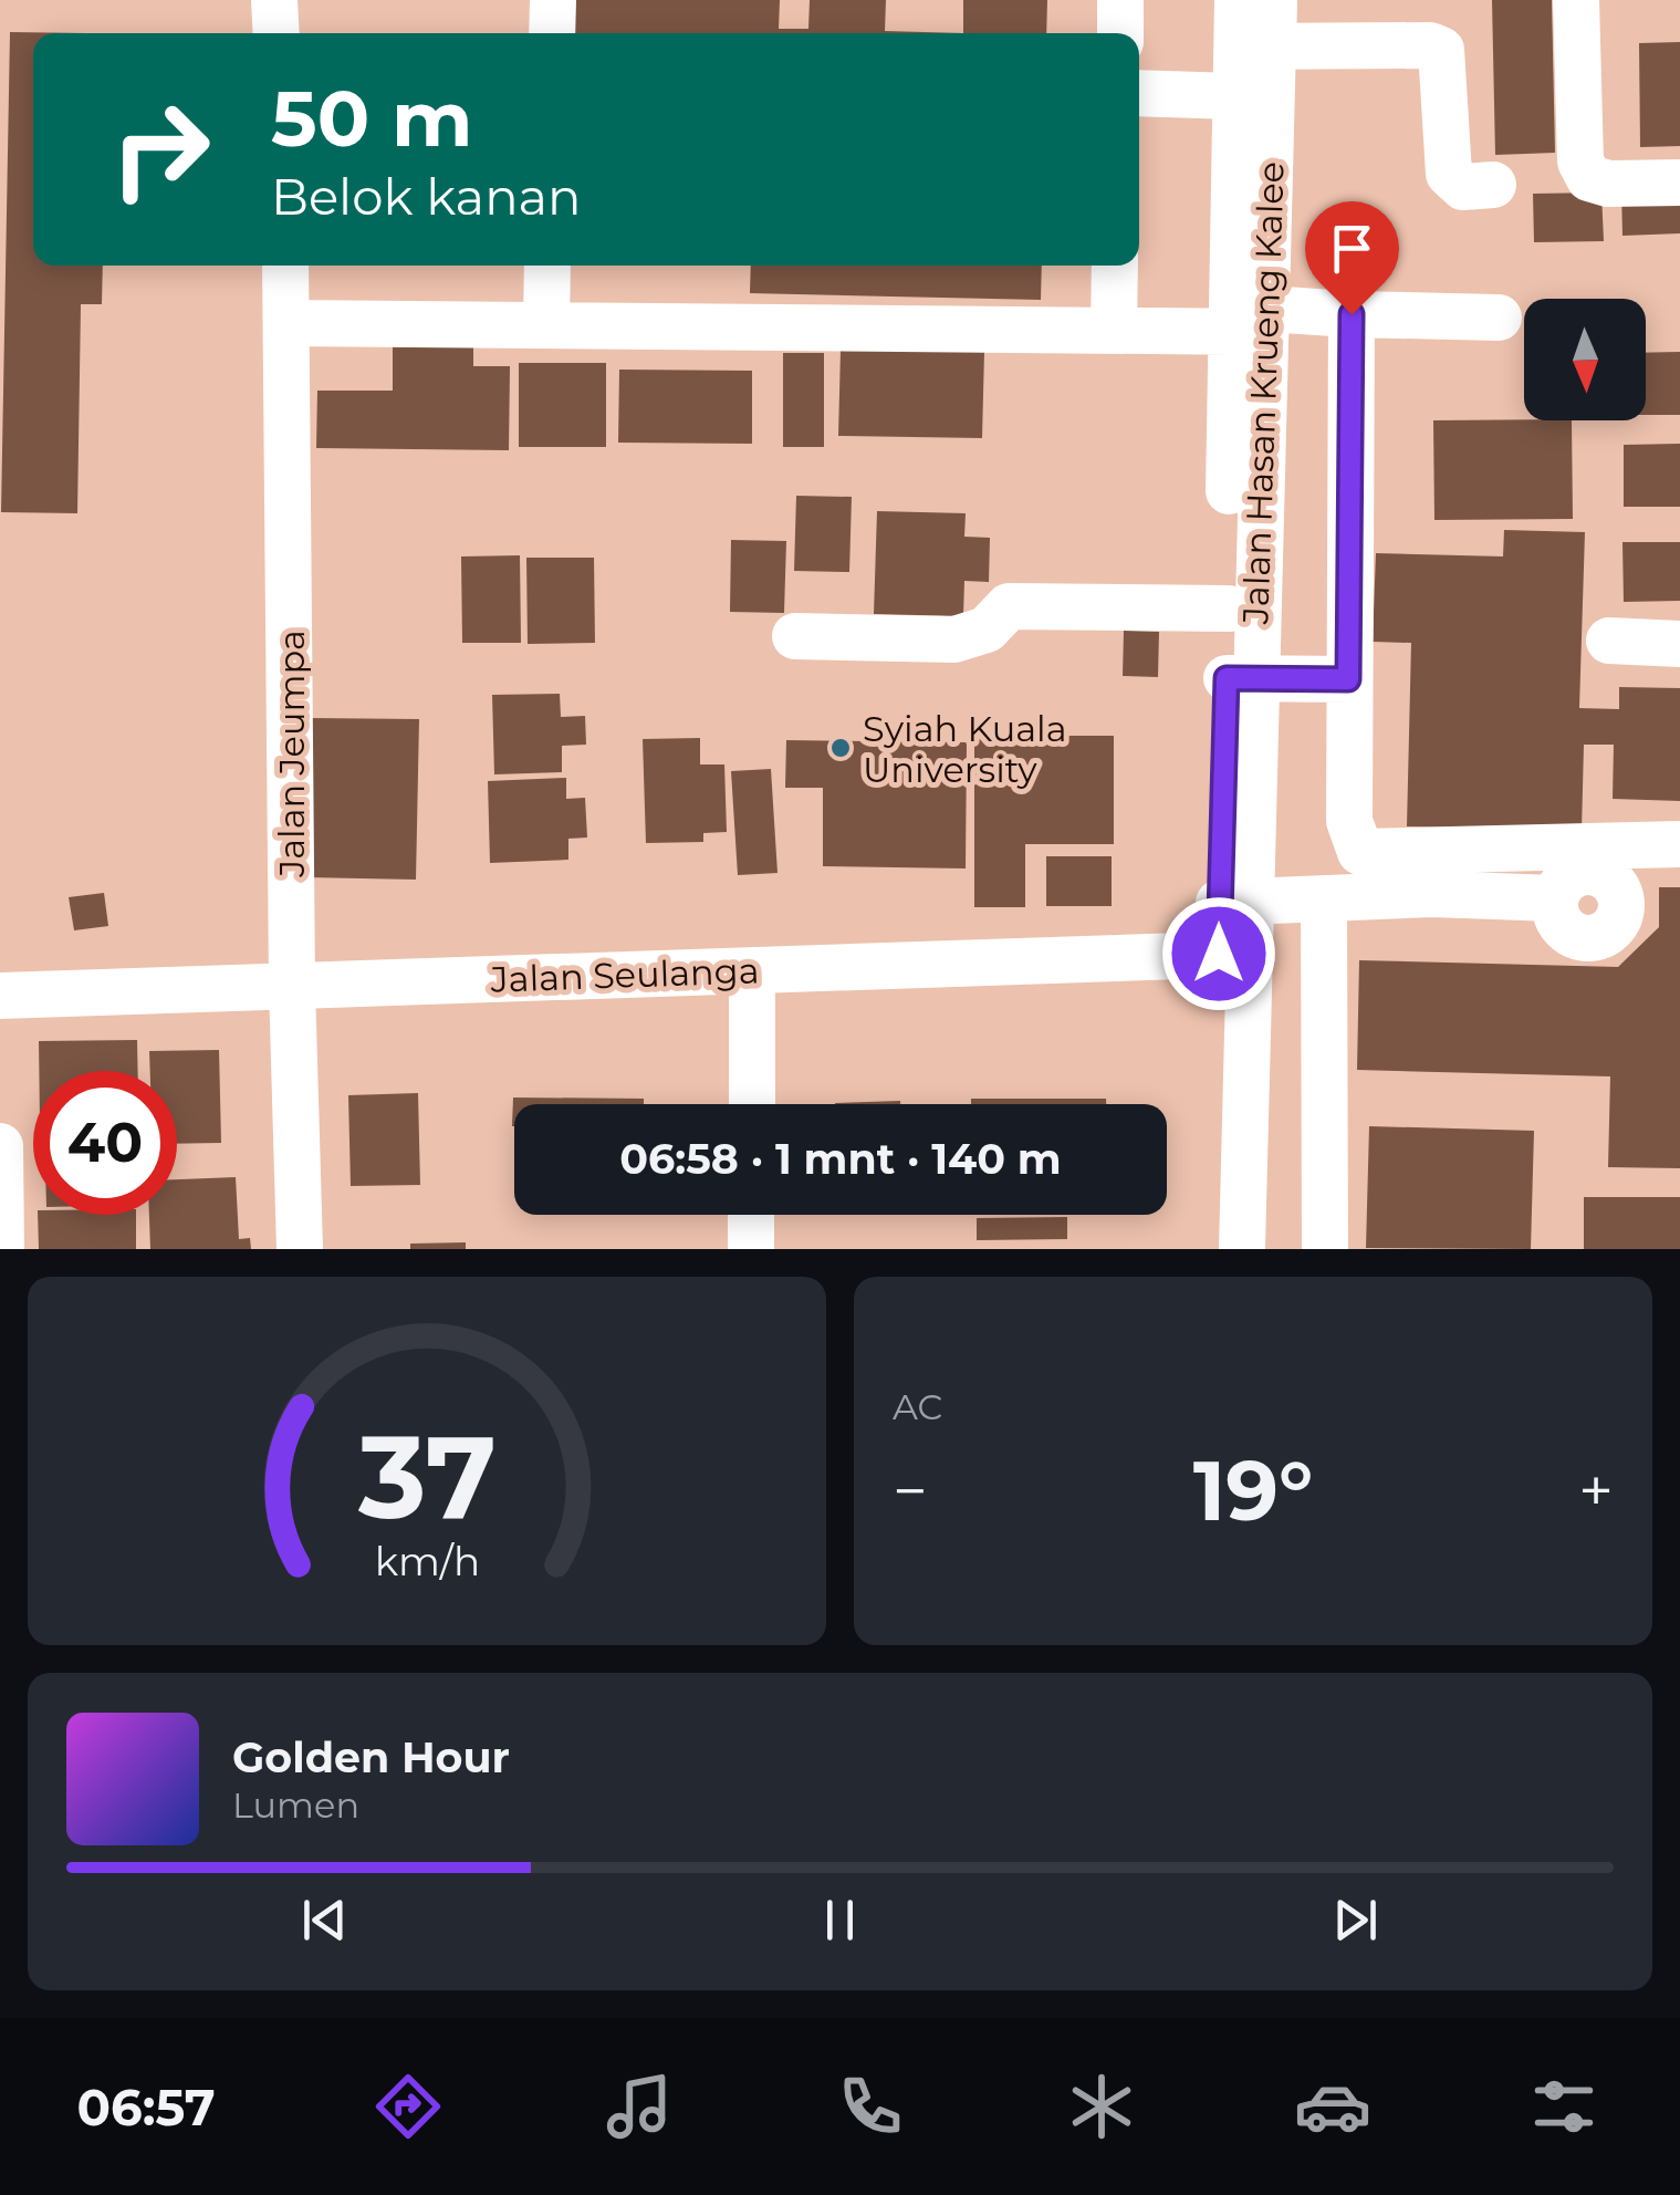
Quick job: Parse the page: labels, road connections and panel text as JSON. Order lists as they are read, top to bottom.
{
  "streets": {
    "street": ["Jalan Hasan Krueng Kalee", "Jalan Jeumpa", "Jalan Seulanga"]
  },
  "crossings": [
    ["Jalan Hasan Krueng Kalee", "Jalan Seulanga"],
    ["Jalan Jeumpa", "Jalan Seulanga"]
  ],
  "places": ["Syiah Kuala University"],
  "north": "bottom",
  "page": {
    "turn": ["50 m", "Belok kanan"],
    "limit": "40",
    "trip": "06:58 · 1 mnt · 140 m",
    "tile": "AC",
    "heat": ["−", "19°", "+"],
    "song": ["Golden Hour", "Lumen"],
    "tabs": "06:57",
    "gauge": ["37", "km/h"]
  }
}
